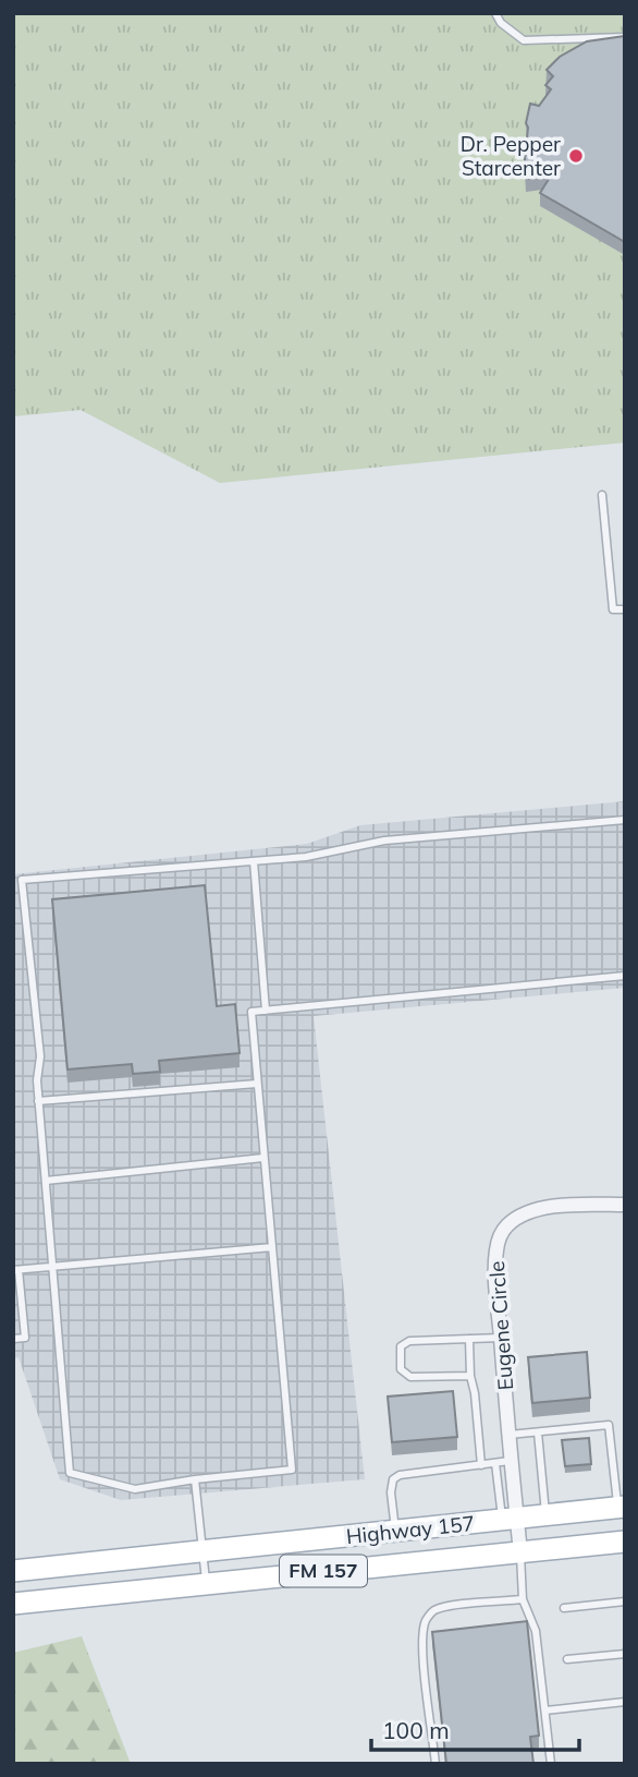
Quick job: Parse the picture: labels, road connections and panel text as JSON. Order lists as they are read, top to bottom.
{
  "streets": {
    "main road": ["Highway 157", "FM 157"],
    "street": ["Eugene Circle"]
  },
  "crossings": [
    ["Eugene Circle", "Highway 157"]
  ],
  "places": ["Dr. Pepper Starcenter"],
  "scale_bar": "100 m"
}
